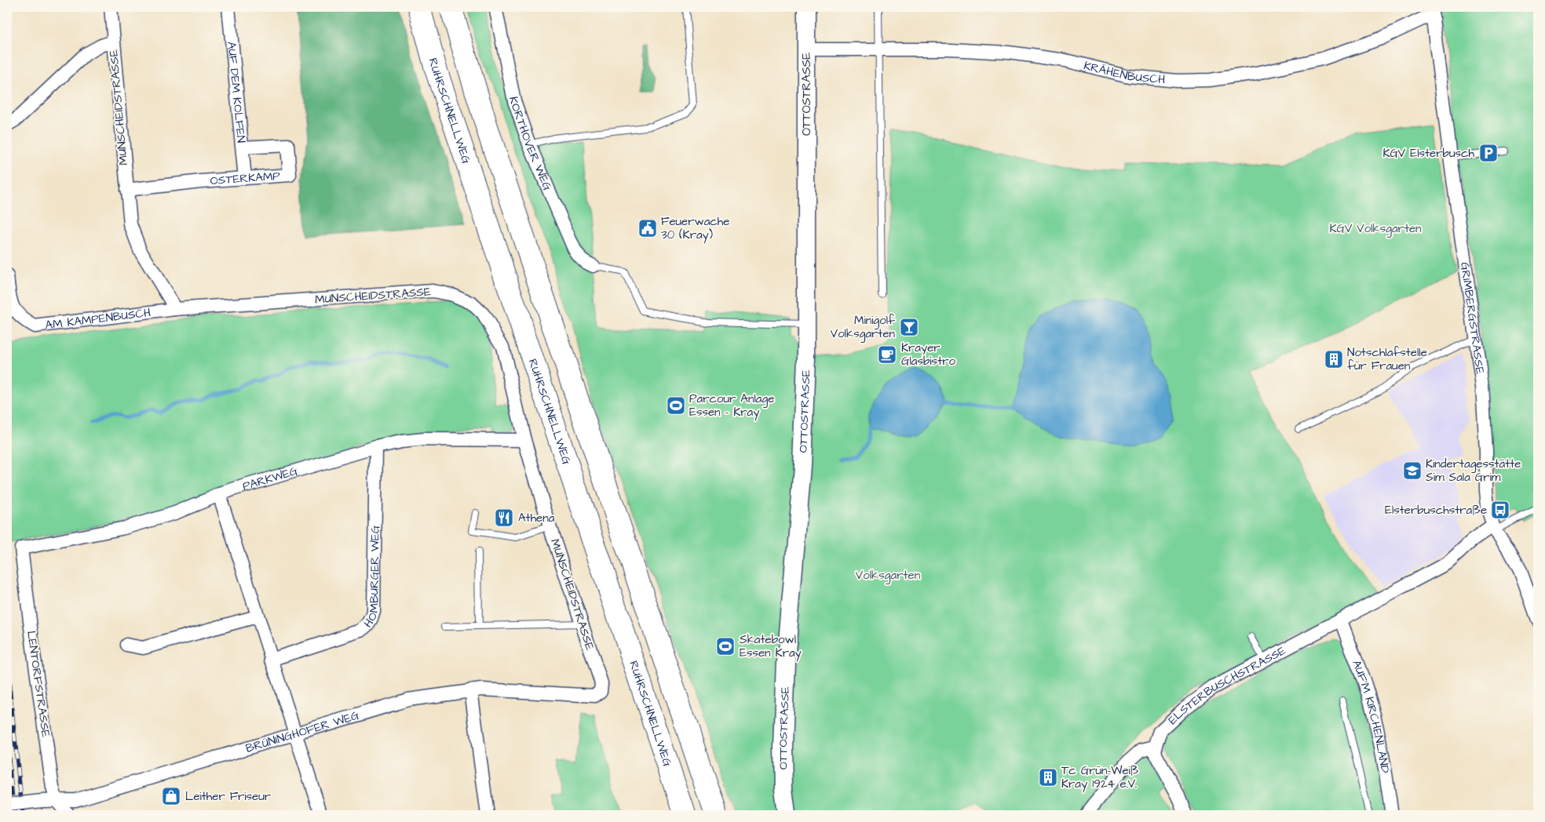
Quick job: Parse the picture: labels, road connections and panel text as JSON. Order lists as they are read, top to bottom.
{
  "streets": {
    "highway": ["RUHRSCHNELLWEG"],
    "street": [
      "KRÄHENBUSCH",
      "AUF DEM KOLFEN",
      "OTTOSTRASSE",
      "MUNSCHEIDSTRASSE",
      "KORTHOVER WEG",
      "OSTERKAMP",
      "AM KAMPENBUSCH",
      "GRIMBERGSTRASSE",
      "PARKWEG",
      "HOMBURGER WEG",
      "LENTORFSTRASSE",
      "ELSTERBUSCHSTRASSE",
      "AUF'M KIRCHENLAND",
      "BRÜNINGHOFER WEG"
    ]
  },
  "crossings": [
    ["KRÄHENBUSCH", "OTTOSTRASSE"],
    ["KRÄHENBUSCH", "GRIMBERGSTRASSE"],
    ["AUF DEM KOLFEN", "OSTERKAMP"],
    ["MUNSCHEIDSTRASSE", "OSTERKAMP"],
    ["MUNSCHEIDSTRASSE", "AM KAMPENBUSCH"],
    ["MUNSCHEIDSTRASSE", "PARKWEG"],
    ["MUNSCHEIDSTRASSE", "BRÜNINGHOFER WEG"],
    ["GRIMBERGSTRASSE", "ELSTERBUSCHSTRASSE"],
    ["PARKWEG", "HOMBURGER WEG"],
    ["PARKWEG", "LENTORFSTRASSE"],
    ["LENTORFSTRASSE", "BRÜNINGHOFER WEG"],
    ["ELSTERBUSCHSTRASSE", "AUF'M KIRCHENLAND"]
  ],
  "parks": ["KGV Volksgarten", "Volksgarten"],
  "places": {
    "parking": ["KGV Elsterbusch"],
    "public building": ["Feuerwache 30 (Kray)"],
    "bar": ["Minigolf Volksgarten"],
    "cafe": ["Krayer Glasbistro"],
    "building": ["Notschlafstelle für Frauen", "Tc Grün-Weiß Kray 1924 e.V."],
    "sports": ["Parcour Anlage Essen - Kray", "Skatebowl Essen Kray"],
    "school or university": ["Kindertagesstätte Sim Sala Grim"],
    "bus stop": ["Elsterbuschstraße"],
    "restaurant": ["Athena"],
    "shop": ["Leither Friseur"]
  }
}
